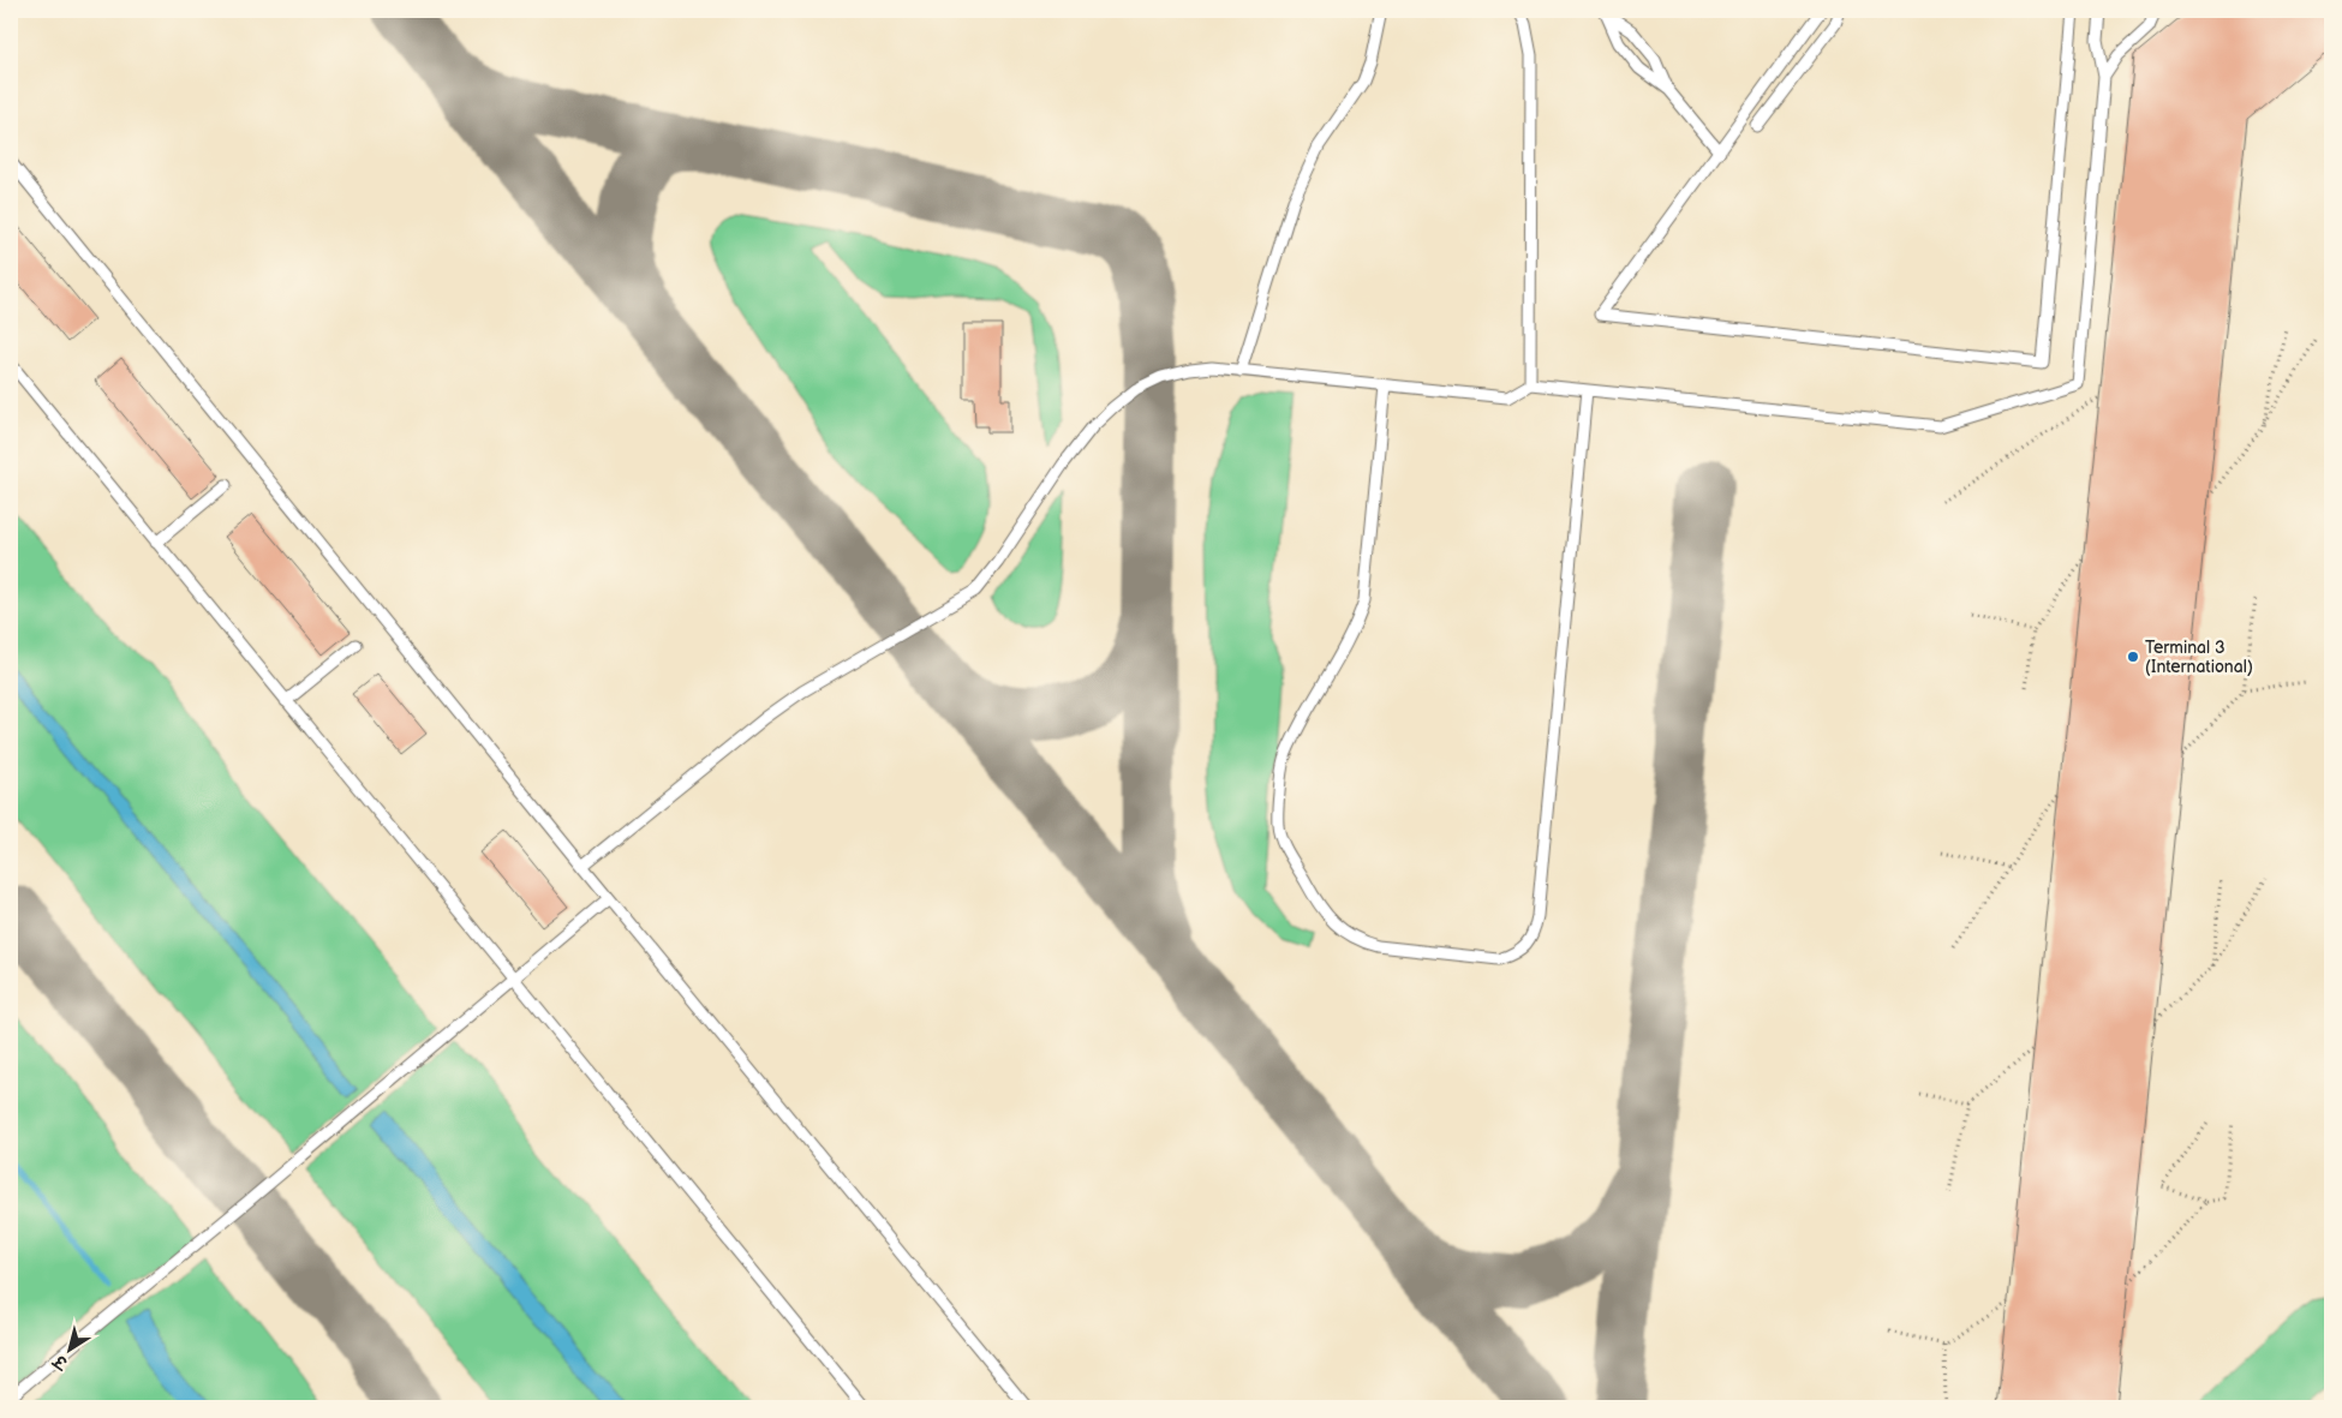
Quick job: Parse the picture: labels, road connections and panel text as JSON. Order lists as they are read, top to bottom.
{
  "places": ["Terminal 3 (International)"],
  "north": "bottom left"
}
